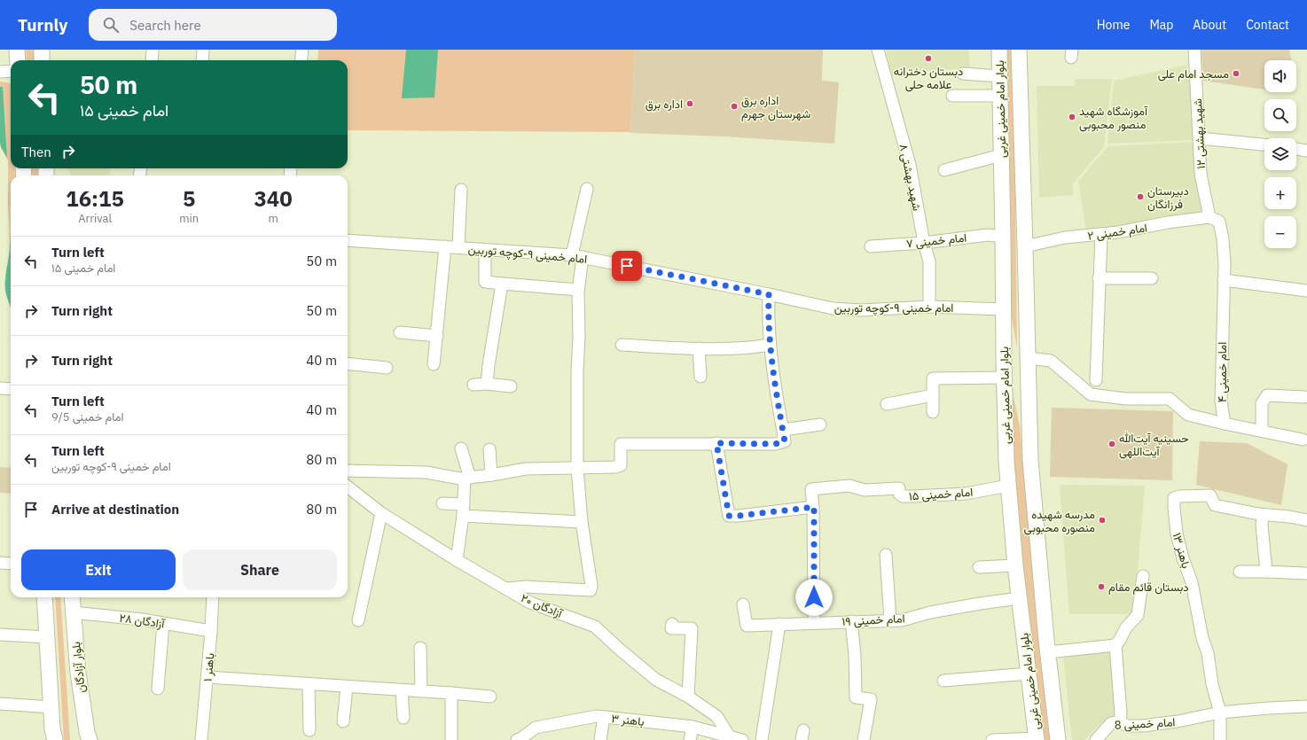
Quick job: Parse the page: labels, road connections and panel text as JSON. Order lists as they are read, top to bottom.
{
  "streets": {
    "main road": ["بلوار امام خمینی غربی", "بلوار آزادگان"],
    "street": [
      "شهید بهشتی ۱۲",
      "شهید بهشتی ۸",
      "امام خمینی ۲",
      "امام خمینی ۷",
      "امام خمینی ۹-کوچه توربین",
      "امام خمینی ۴",
      "امام خمینی ۱۵",
      "باهنر ۱۳",
      "آزادگان ۲۰",
      "امام خمینی ۱۹",
      "آزادگان ۲۸",
      "باهنر ۱",
      "باهنر ۳",
      "امام خمینی 8"
    ]
  },
  "crossings": [
    ["بلوار امام خمینی غربی", "امام خمینی ۲"],
    ["بلوار امام خمینی غربی", "امام خمینی ۷"],
    ["بلوار امام خمینی غربی", "امام خمینی ۹-کوچه توربین"],
    ["بلوار امام خمینی غربی", "امام خمینی ۱۵"],
    ["بلوار امام خمینی غربی", "امام خمینی ۱۹"],
    ["شهید بهشتی ۱۲", "امام خمینی ۲"],
    ["شهید بهشتی ۱۲", "امام خمینی ۴"],
    ["شهید بهشتی ۸", "امام خمینی ۷"],
    ["شهید بهشتی ۸", "امام خمینی ۹-کوچه توربین"],
    ["امام خمینی ۲", "امام خمینی ۴"],
    ["باهنر ۱۳", "امام خمینی 8"],
    ["آزادگان ۲۰", "باهنر ۳"],
    ["آزادگان ۲۸", "بلوار آزادگان"],
    ["آزادگان ۲۸", "باهنر ۱"]
  ],
  "places": [
    "دبستان دخترانه علامه حلی",
    "مسجد امام علی",
    "اداره برق",
    "اداره برق شهرستان جهرم",
    "آموزشگاه شهید منصور محبوبی",
    "دبیرستان فرزانگان",
    "حسینیه آیت‌الله آیت‌اللهی",
    "مدرسه شهیده منصوره محبوبی",
    "دبستان قائم مقام"
  ],
  "page": {
    "header": "Turnly",
    "search": "Search here",
    "nav": [
      "Home",
      "Map",
      "About",
      "Contact"
    ],
    "map_buttons": ["+", "−"],
    "turn": ["50 m", "امام خمینی ۱۵"],
    "then": "Then",
    "eta": [
      "16:15",
      "Arrival",
      "5",
      "min",
      "340",
      "m"
    ],
    "list": [
      {
        "name": "Turn left",
        "note": "امام خمینی ۱۵",
        "value": "50 m"
      },
      {
        "name": "Turn right",
        "value": "50 m"
      },
      {
        "name": "Turn right",
        "value": "40 m"
      },
      {
        "name": "Turn left",
        "note": "امام خمینی 9/5",
        "value": "40 m"
      },
      {
        "name": "Turn left",
        "note": "امام خمینی ۹-کوچه توربین",
        "value": "80 m"
      },
      {
        "name": "Arrive at destination",
        "value": "80 m"
      }
    ],
    "buttons": ["Exit", "Share"]
  }
}
